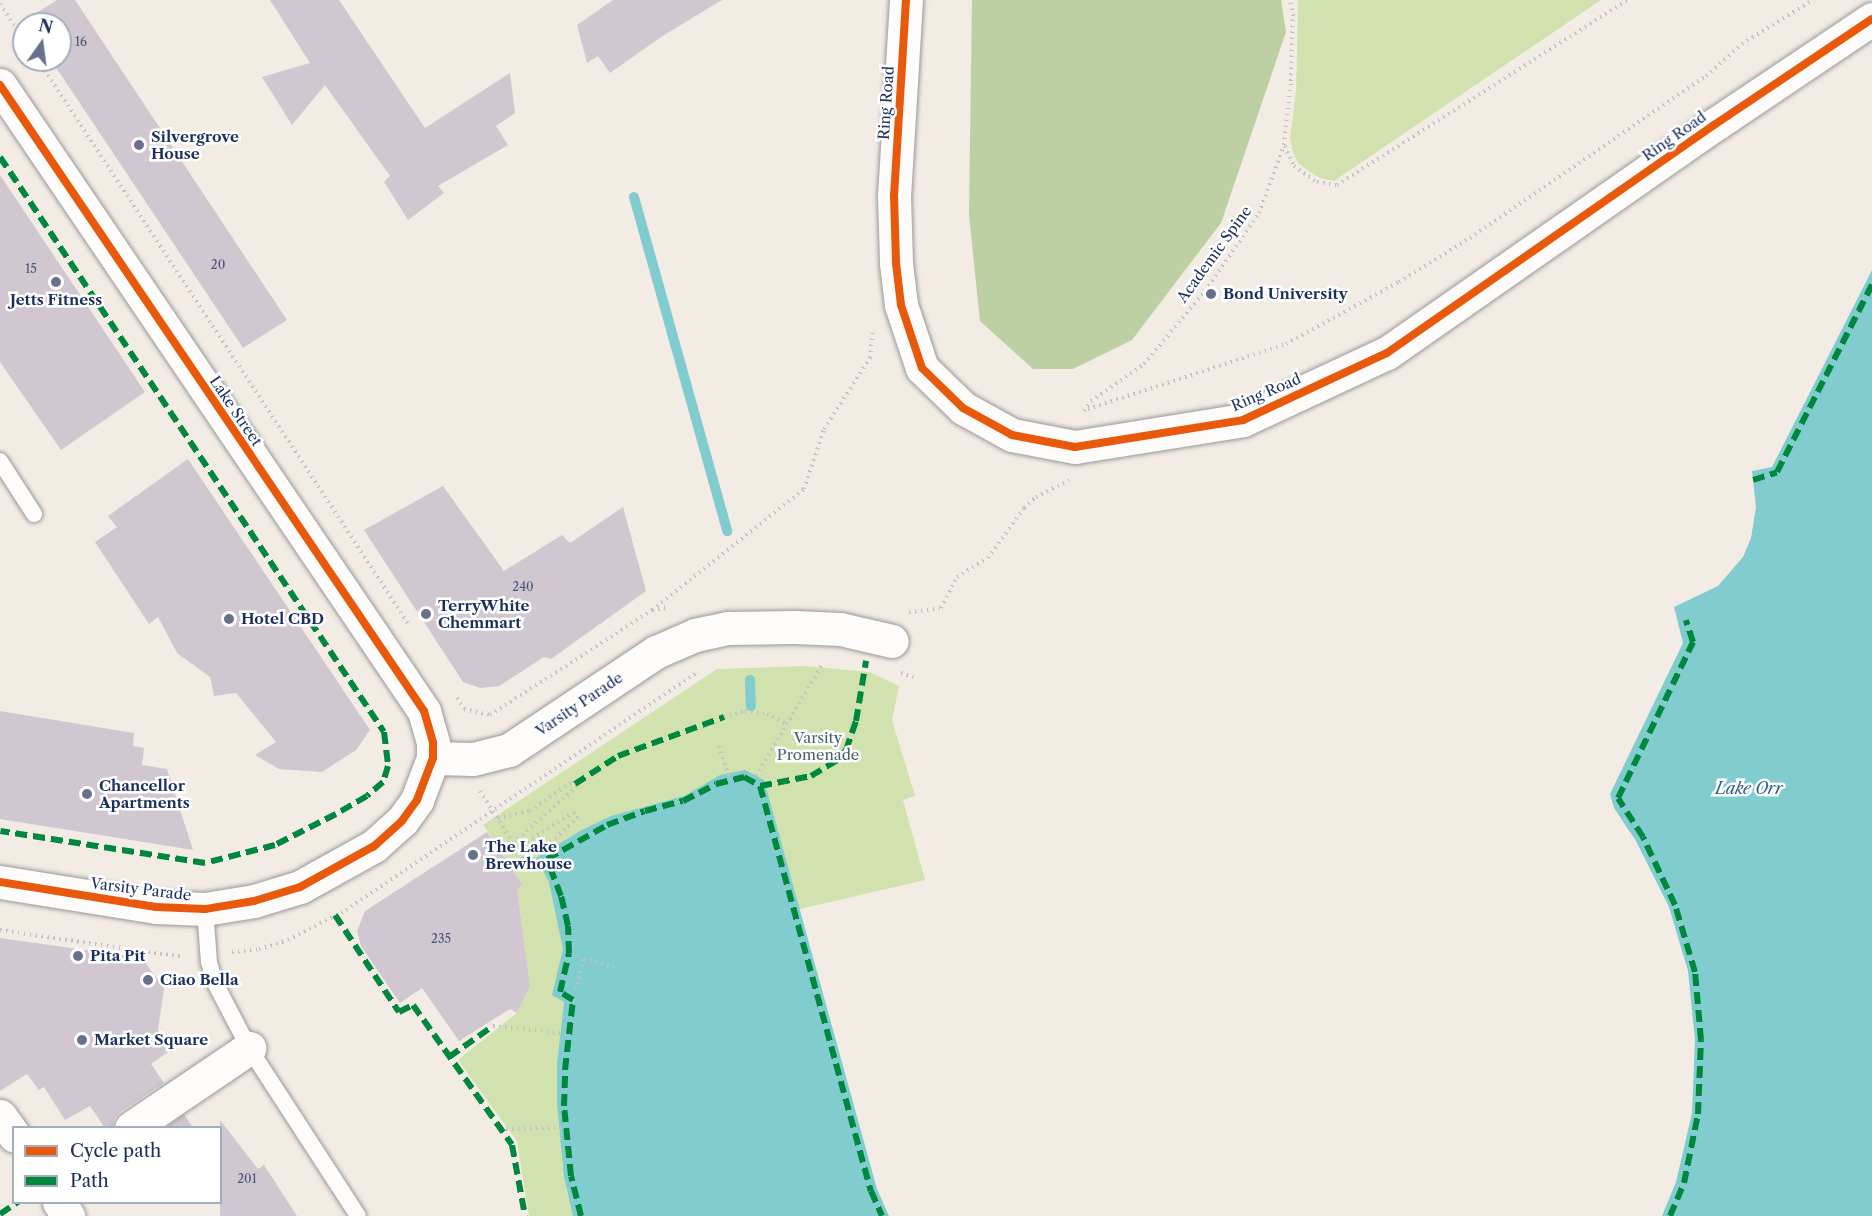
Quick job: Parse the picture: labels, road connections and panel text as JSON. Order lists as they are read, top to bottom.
{
  "streets": {
    "street": ["Ring Road", "Lake Street", "Varsity Parade"],
    "path": ["Academic Spine"]
  },
  "crossings": [
    ["Lake Street", "Varsity Parade"]
  ],
  "water": ["Lake Orr"],
  "parks": ["Varsity Promenade"],
  "places": [
    "Silvergrove House",
    "Jetts Fitness",
    "Bond University",
    "TerryWhite Chemmart",
    "Hotel CBD",
    "Chancellor Apartments",
    "The Lake Brewhouse",
    "Pita Pit",
    "Ciao Bella",
    "Market Square"
  ],
  "house_numbers": [
    "16",
    "20",
    "15",
    "240",
    "235",
    "201"
  ],
  "legend": ["Cycle path", "Path"],
  "north": "top"
}
